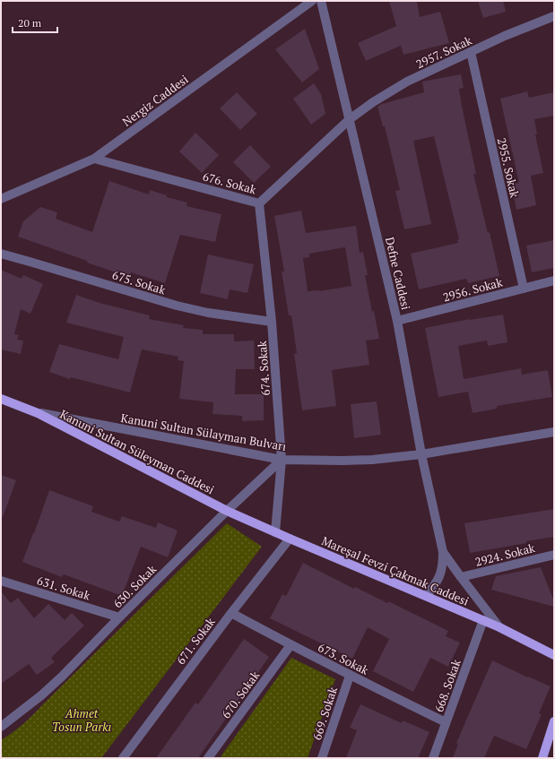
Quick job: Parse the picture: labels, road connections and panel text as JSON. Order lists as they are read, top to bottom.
{
  "streets": {
    "main road": ["Kanuni Sultan Sülayman Bulvarı", "Kanuni Sultan Süleyman Caddesi", "Mareşal Fevzi Çakmak Caddesi"],
    "street": [
      "2957. Sokak",
      "Nergiz Caddesi",
      "2955. Sokak",
      "676. Sokak",
      "Defne Caddesi",
      "675. Sokak",
      "2956. Sokak",
      "674. Sokak",
      "2924. Sokak",
      "630. Sokak",
      "631. Sokak",
      "671. Sokak",
      "673. Sokak",
      "668. Sokak",
      "670. Sokak",
      "669. Sokak"
    ]
  },
  "crossings": [
    ["2957. Sokak", "2955. Sokak"],
    ["2957. Sokak", "676. Sokak"],
    ["2957. Sokak", "Defne Caddesi"],
    ["Nergiz Caddesi", "676. Sokak"],
    ["2955. Sokak", "2956. Sokak"],
    ["676. Sokak", "Defne Caddesi"],
    ["676. Sokak", "674. Sokak"],
    ["Defne Caddesi", "2956. Sokak"],
    ["Defne Caddesi", "Kanuni Sultan Sülayman Bulvarı"],
    ["675. Sokak", "674. Sokak"],
    ["674. Sokak", "Kanuni Sultan Sülayman Bulvarı"],
    ["674. Sokak", "Mareşal Fevzi Çakmak Caddesi"],
    ["674. Sokak", "630. Sokak"],
    ["Kanuni Sultan Sülayman Bulvarı", "Kanuni Sultan Süleyman Caddesi"],
    ["Kanuni Sultan Sülayman Bulvarı", "630. Sokak"],
    ["Kanuni Sultan Süleyman Caddesi", "Mareşal Fevzi Çakmak Caddesi"],
    ["Kanuni Sultan Süleyman Caddesi", "630. Sokak"],
    ["Mareşal Fevzi Çakmak Caddesi", "630. Sokak"],
    ["Mareşal Fevzi Çakmak Caddesi", "671. Sokak"],
    ["Mareşal Fevzi Çakmak Caddesi", "668. Sokak"],
    ["630. Sokak", "631. Sokak"],
    ["671. Sokak", "673. Sokak"],
    ["673. Sokak", "668. Sokak"],
    ["673. Sokak", "670. Sokak"],
    ["673. Sokak", "669. Sokak"]
  ],
  "parks": ["Ahmet Tosun Parkı"],
  "scale_bar": "20 m"
}
